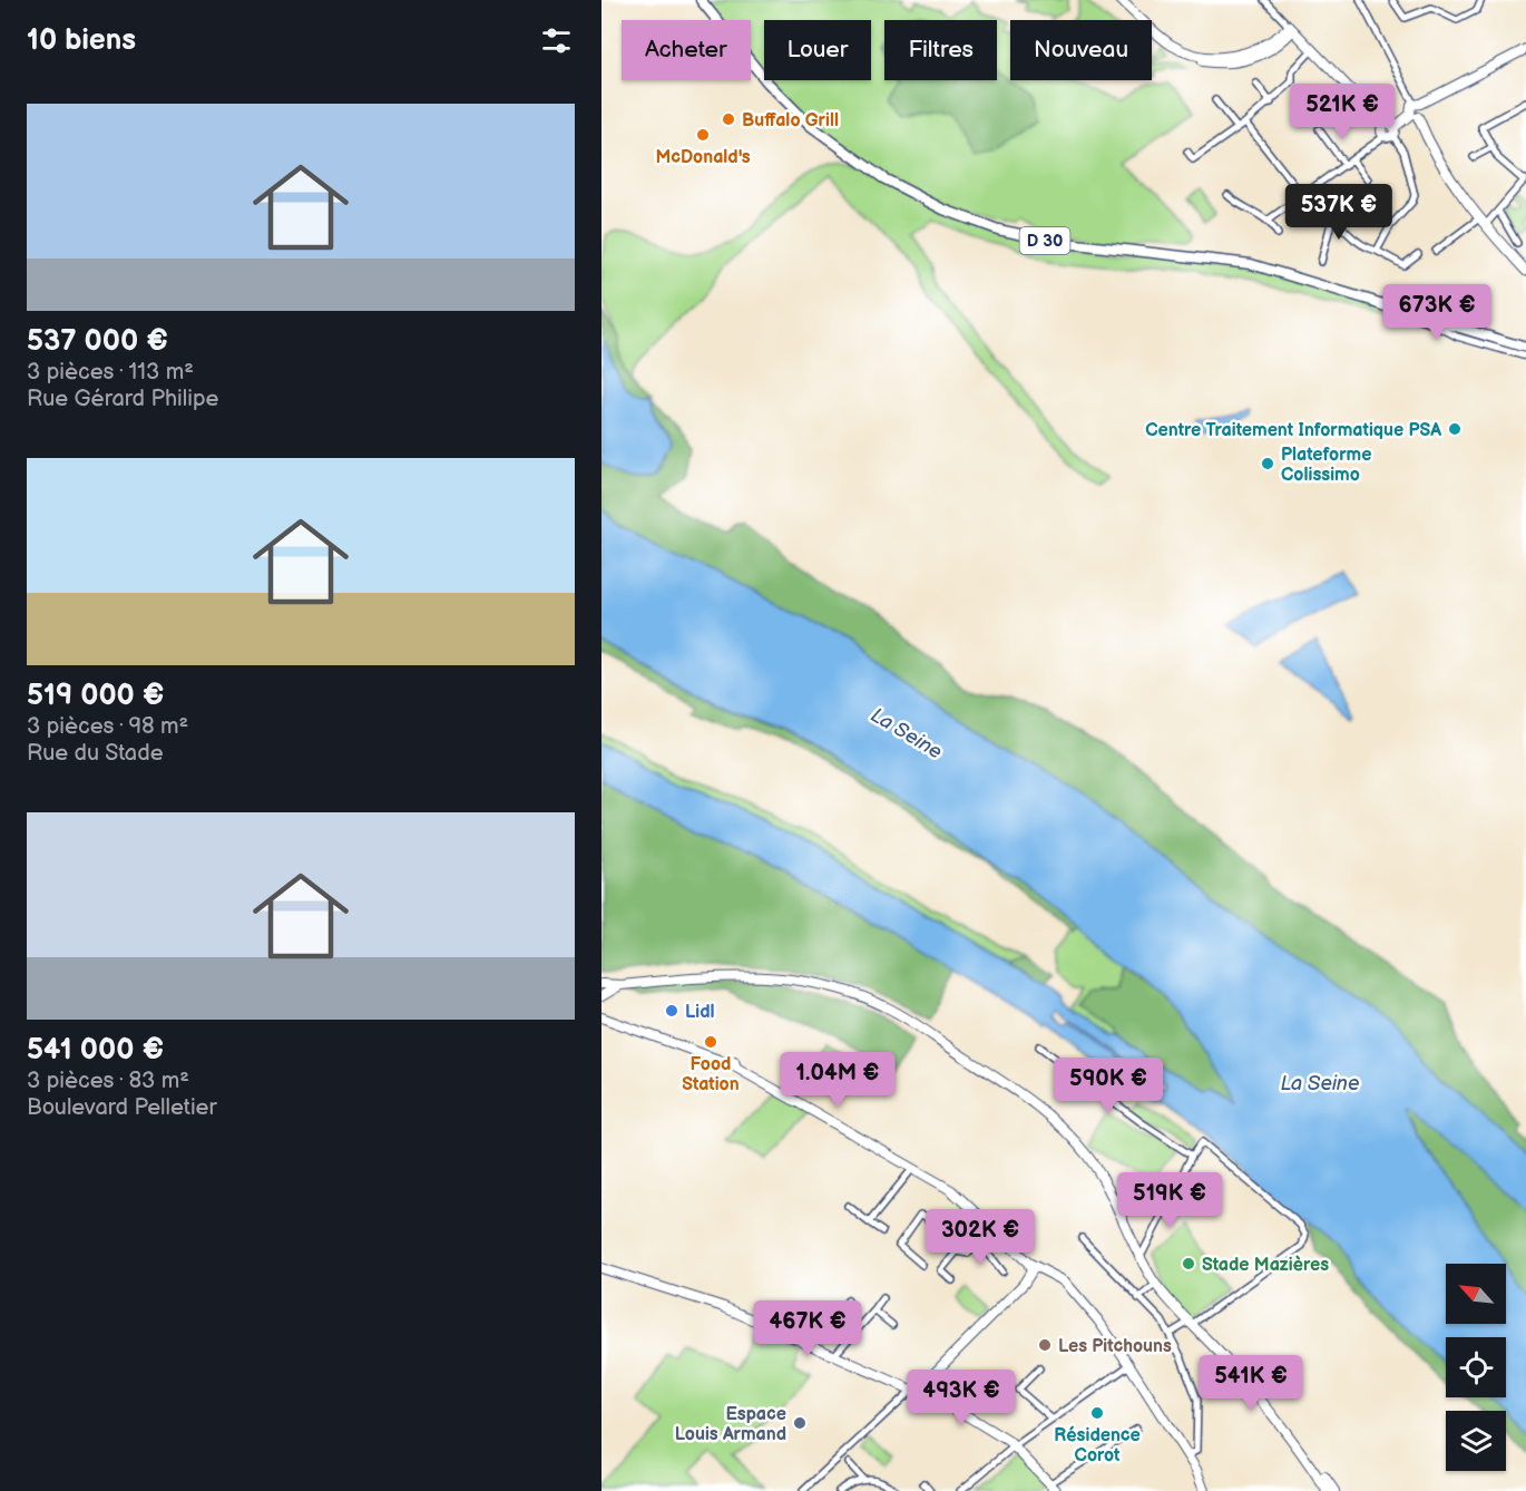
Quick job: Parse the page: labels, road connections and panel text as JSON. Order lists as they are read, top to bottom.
{
  "streets": {
    "main road": ["D 30"]
  },
  "water": ["La Seine"],
  "places": [
    "Buffalo Grill",
    "McDonald's",
    "Centre Traitement Informatique PSA",
    "Plateforme Colissimo",
    "Lidl",
    "Food Station",
    "Stade Mazières",
    "Les Pitchouns",
    "Résidence Corot",
    "Espace Louis Armand"
  ],
  "north": "top left",
  "page": {
    "heading": "10 biens",
    "chip": [
      "Acheter",
      "Louer",
      "Filtres",
      "Nouveau"
    ],
    "list": [
      {
        "name": "537 000 €",
        "note": "3 pièces · 113 m² · Rue Gérard Philipe"
      },
      {
        "name": "519 000 €",
        "note": "3 pièces · 98 m² · Rue du Stade"
      },
      {
        "name": "541 000 €",
        "note": "3 pièces · 83 m² · Boulevard Pelletier"
      }
    ],
    "price": [
      "521K €",
      "537K €",
      "673K €",
      "1.04M €",
      "590K €",
      "519K €",
      "302K €",
      "467K €",
      "541K €",
      "493K €"
    ]
  }
}
